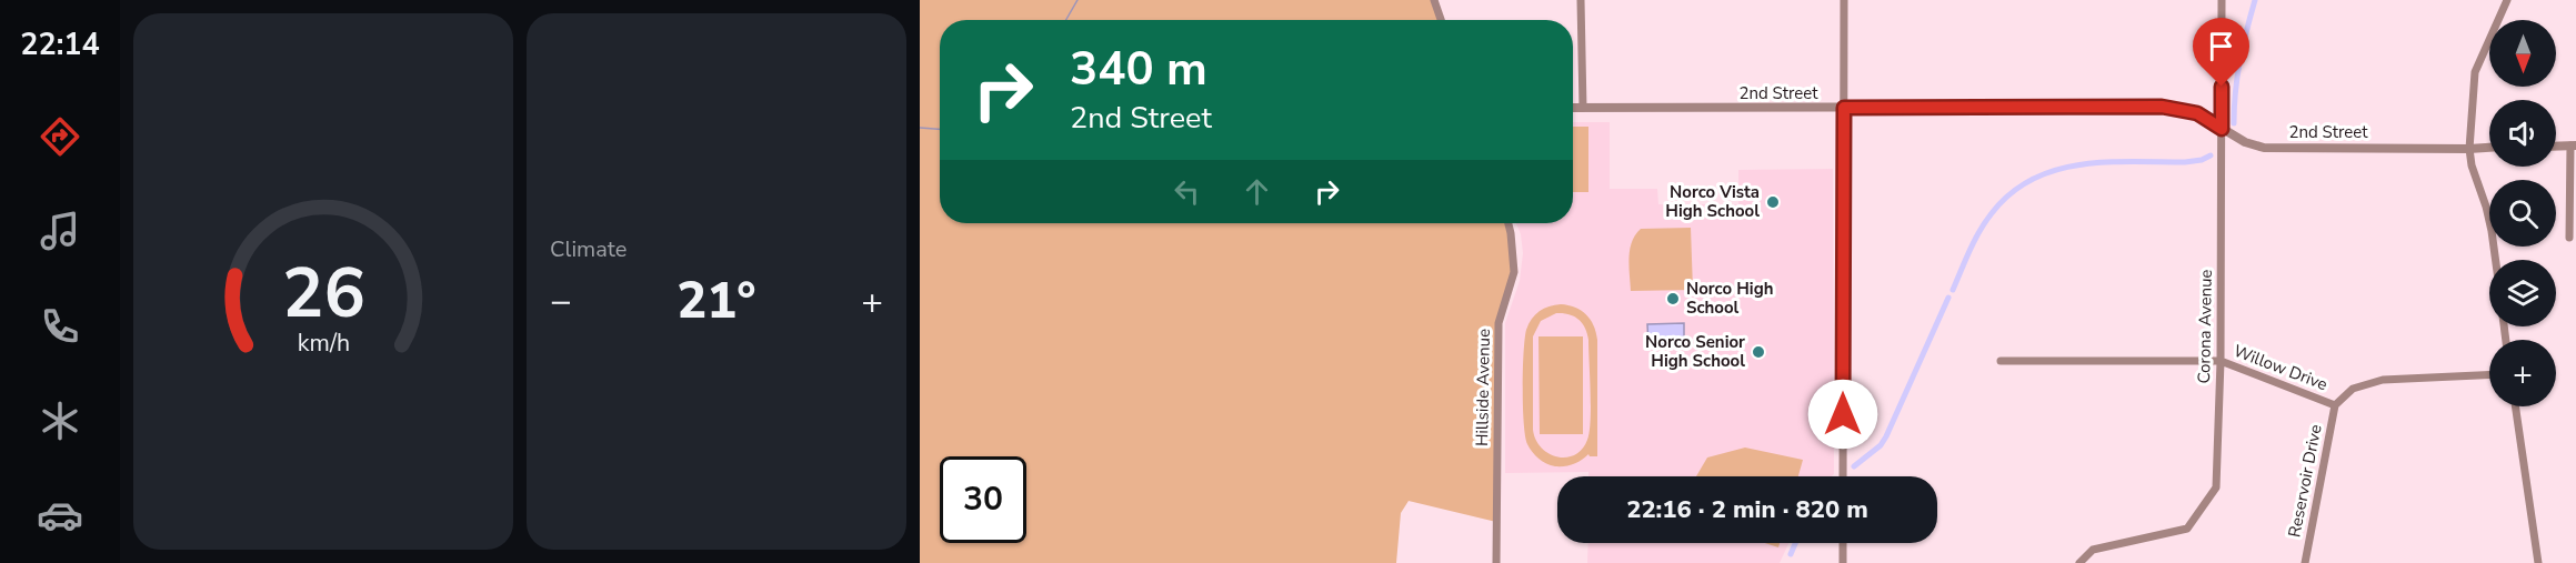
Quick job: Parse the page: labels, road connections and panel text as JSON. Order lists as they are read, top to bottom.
{
  "streets": {
    "street": [
      "2nd Street",
      "Corona Avenue",
      "Willow Drive",
      "Hillside Avenue",
      "Reservoir Drive"
    ]
  },
  "crossings": [
    ["2nd Street", "Corona Avenue"],
    ["Corona Avenue", "Willow Drive"],
    ["Willow Drive", "Reservoir Drive"]
  ],
  "places": ["Norco Vista High School", "Norco High School", "Norco Senior High School"],
  "north": "bottom",
  "page": {
    "tabs": "22:14",
    "tile": "Climate",
    "map_buttons": "+",
    "turn": ["340 m", "2nd Street"],
    "heat": ["−", "21°", "+"],
    "limit": "30",
    "trip": "22:16 · 2 min · 820 m",
    "gauge": ["26", "km/h"]
  }
}
